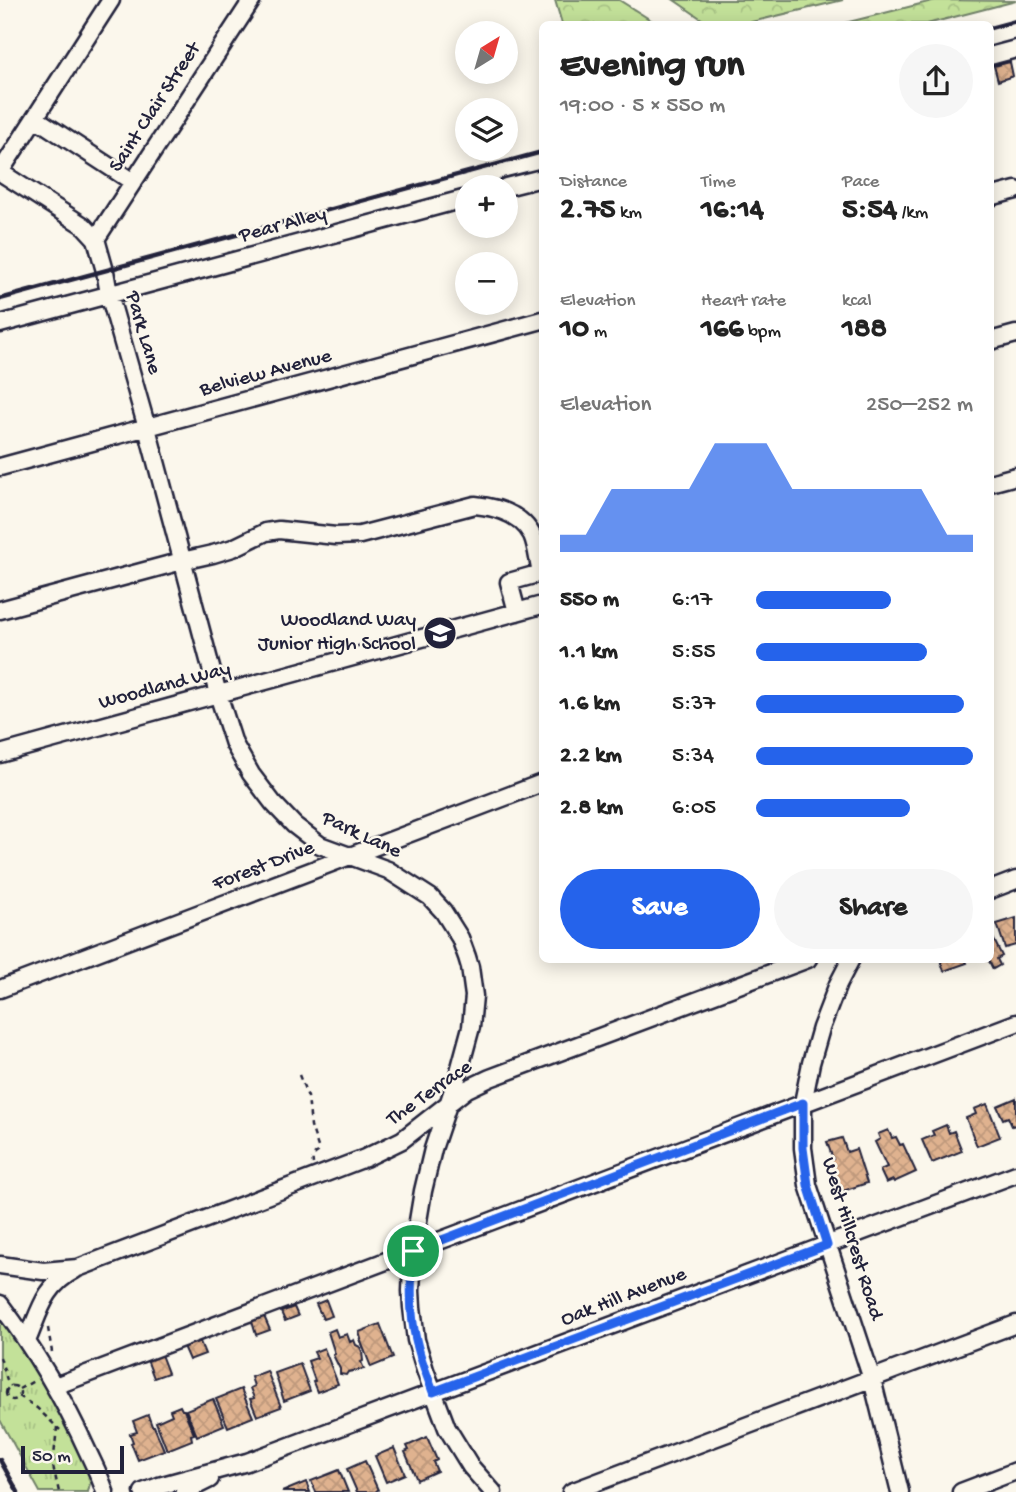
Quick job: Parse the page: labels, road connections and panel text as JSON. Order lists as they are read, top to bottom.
{
  "streets": {
    "street": [
      "Saint Clair Street",
      "Pear Alley",
      "Park Lane",
      "Belview Avenue",
      "Woodland Way",
      "Forest Drive",
      "The Terrace",
      "West Hillcrest Road",
      "Oak Hill Avenue"
    ]
  },
  "crossings": [
    ["Saint Clair Street", "Park Lane"],
    ["Pear Alley", "Park Lane"],
    ["Park Lane", "Belview Avenue"],
    ["Park Lane", "Woodland Way"],
    ["Park Lane", "Forest Drive"],
    ["Park Lane", "The Terrace"],
    ["Park Lane", "Oak Hill Avenue"],
    ["West Hillcrest Road", "Oak Hill Avenue"]
  ],
  "places": {
    "school or university": ["Woodland Way Junior High School"]
  },
  "scale_bar": "50 m",
  "north": "top right",
  "page": {
    "map_buttons": ["+", "−"],
    "heading": ["Evening run", "19:00 · 5 × 550 m"],
    "stats": [
      ["Distance", "2.75 km"],
      ["Time", "16:14"],
      ["Pace", "5:54 /km"],
      ["Elevation", "10 m"],
      ["Heart rate", "166 bpm"],
      ["kcal", "188"]
    ],
    "chart": ["Elevation", "250–252 m"],
    "list": [
      {
        "name": "550 m",
        "note": "6:17"
      },
      {
        "name": "1.1 km",
        "note": "5:55"
      },
      {
        "name": "1.6 km",
        "note": "5:37"
      },
      {
        "name": "2.2 km",
        "note": "5:34"
      },
      {
        "name": "2.8 km",
        "note": "6:05"
      }
    ],
    "buttons": ["Save", "Share"],
    "scale": "50 m"
  }
}
